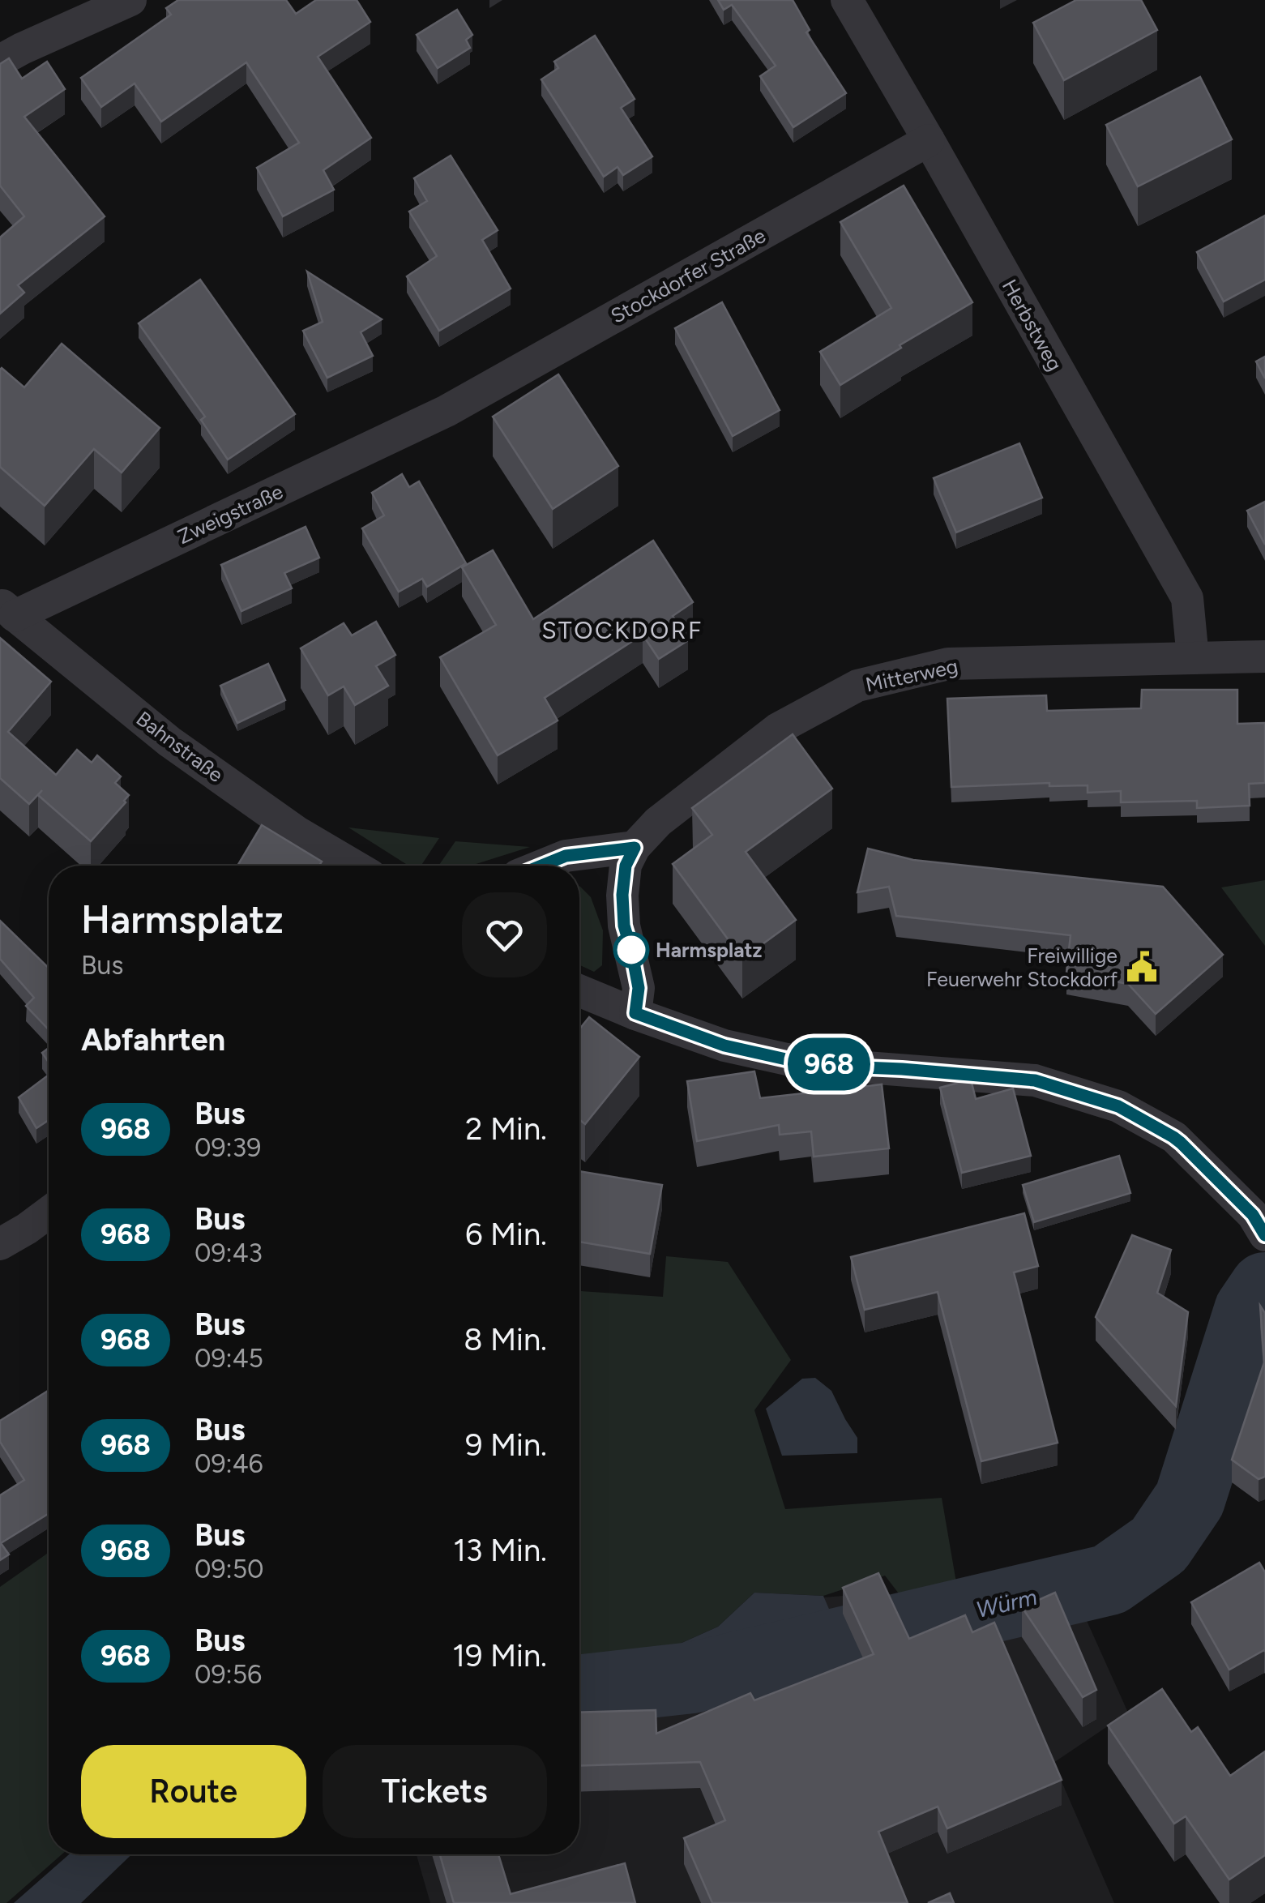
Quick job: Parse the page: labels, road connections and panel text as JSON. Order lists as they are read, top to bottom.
{
  "streets": {
    "street": [
      "Stockdorfer Straße",
      "Herbstweg",
      "Zweigstraße",
      "Mitterweg",
      "Bahnstraße"
    ]
  },
  "crossings": [
    ["Stockdorfer Straße", "Herbstweg"],
    ["Stockdorfer Straße", "Zweigstraße"],
    ["Herbstweg", "Mitterweg"],
    ["Zweigstraße", "Bahnstraße"]
  ],
  "districts": ["STOCKDORF"],
  "water": ["Würm"],
  "places": {
    "other": ["Harmsplatz"],
    "public building": ["Freiwillige Feuerwehr Stockdorf"]
  },
  "lines": ["bus line 968"],
  "page": {
    "on_map": "968",
    "heading": [
      ["Harmsplatz", "Bus"],
      "Abfahrten"
    ],
    "list": [
      {
        "mark": "968",
        "name": "Bus",
        "note": "09:39",
        "value": "2 Min."
      },
      {
        "mark": "968",
        "name": "Bus",
        "note": "09:43",
        "value": "6 Min."
      },
      {
        "mark": "968",
        "name": "Bus",
        "note": "09:45",
        "value": "8 Min."
      },
      {
        "mark": "968",
        "name": "Bus",
        "note": "09:46",
        "value": "9 Min."
      },
      {
        "mark": "968",
        "name": "Bus",
        "note": "09:50",
        "value": "13 Min."
      },
      {
        "mark": "968",
        "name": "Bus",
        "note": "09:56",
        "value": "19 Min."
      }
    ],
    "buttons": ["Route", "Tickets"]
  }
}
